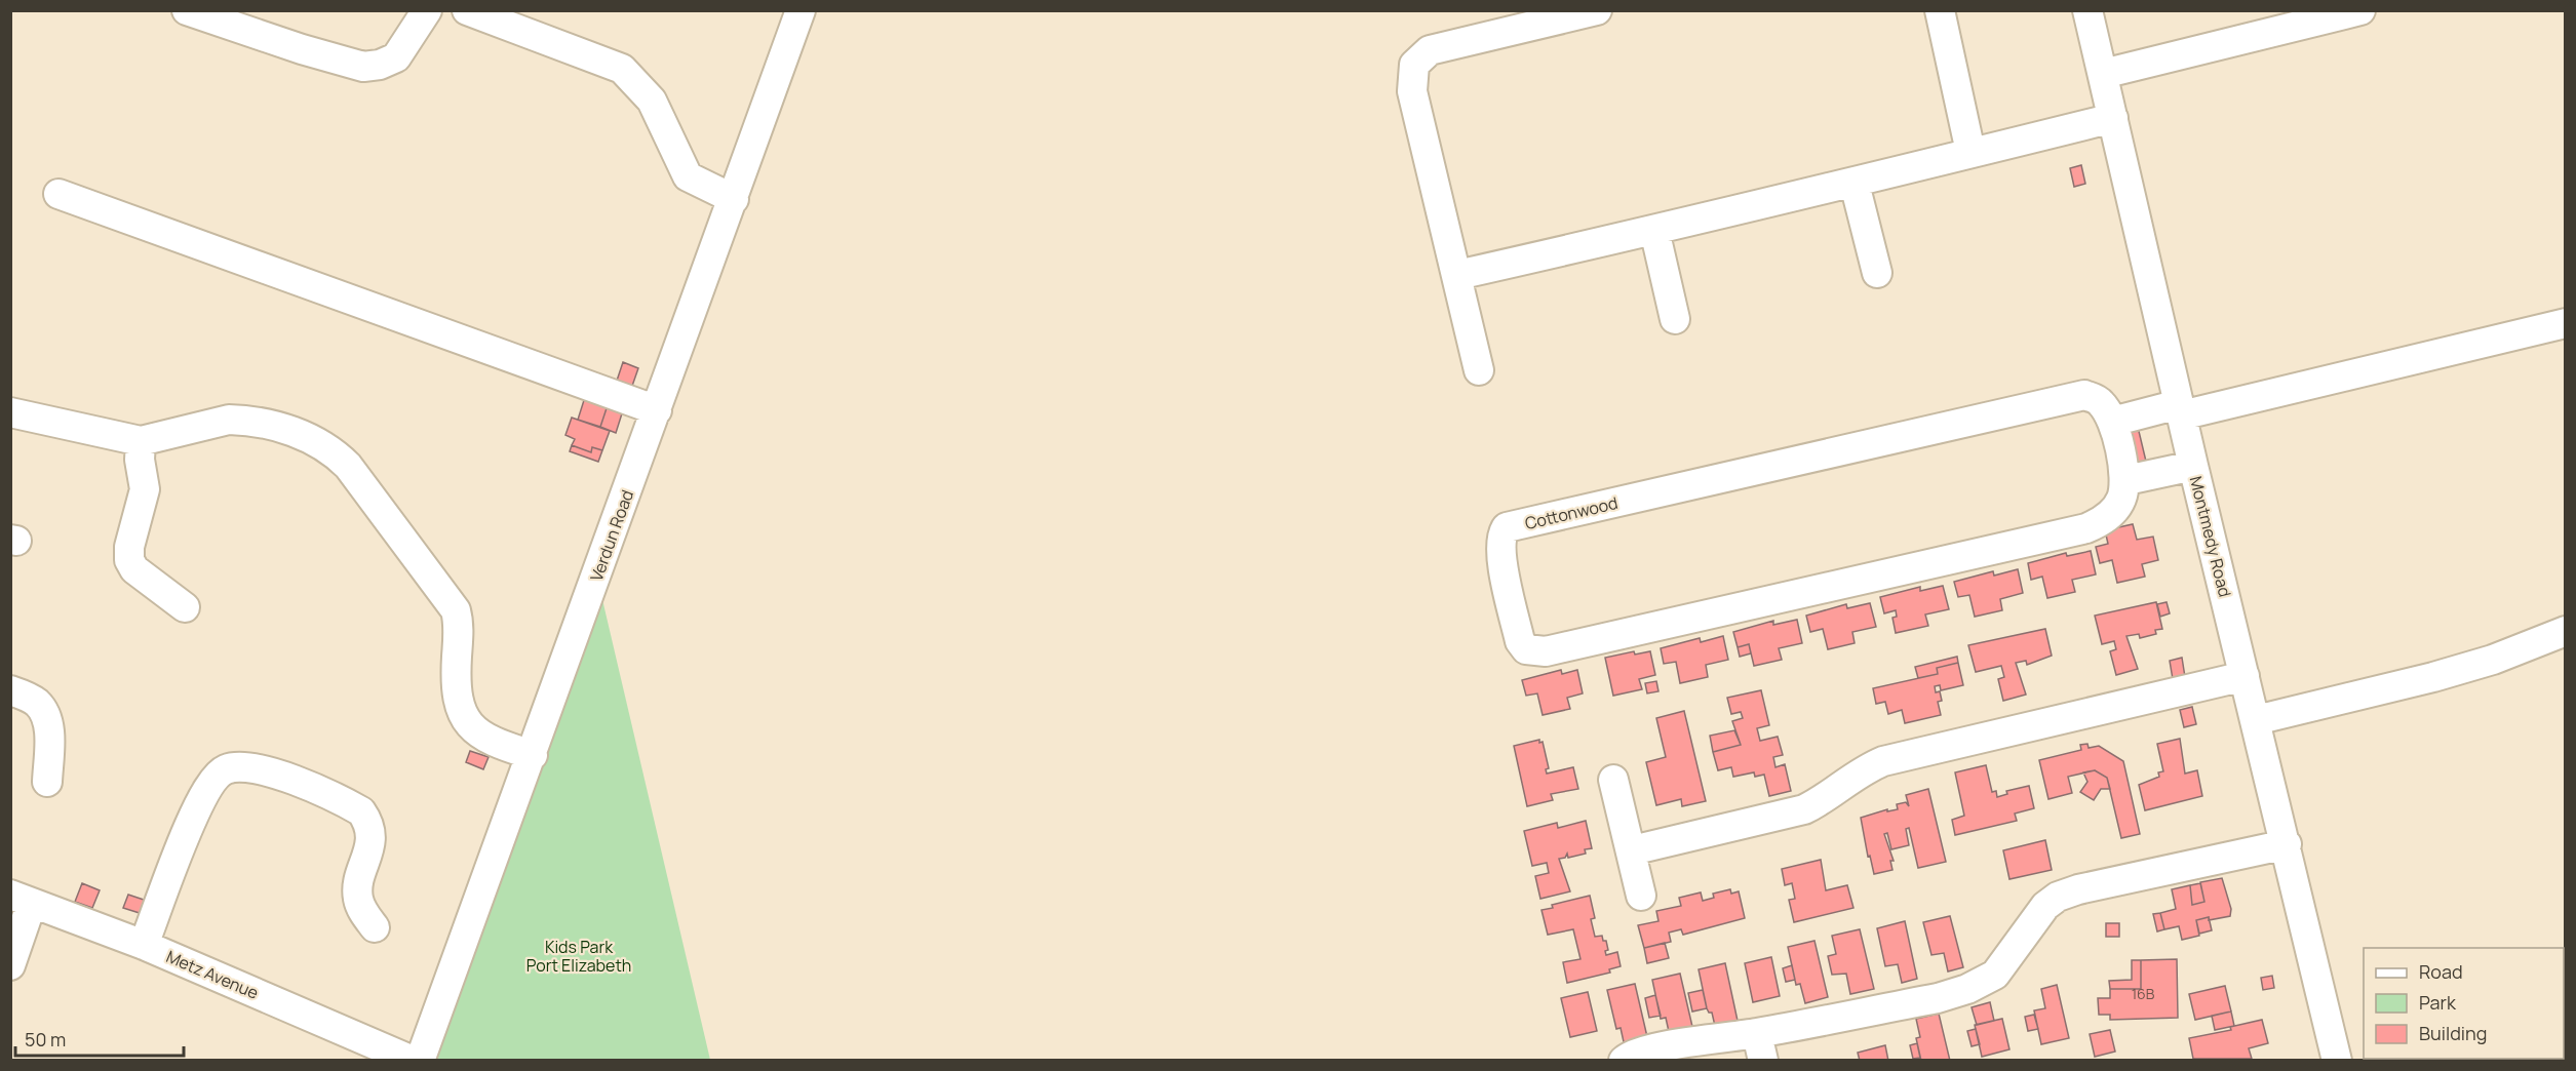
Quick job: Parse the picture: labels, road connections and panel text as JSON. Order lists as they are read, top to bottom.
{
  "streets": {
    "street": [
      "Cottonwood",
      "Verdun Road",
      "Montmedy Road",
      "Metz Avenue"
    ]
  },
  "parks": ["Kids Park Port Elizabeth"],
  "house_numbers": ["16B"],
  "legend": ["Road", "Park", "Building"],
  "scale_bar": "50 m"
}
